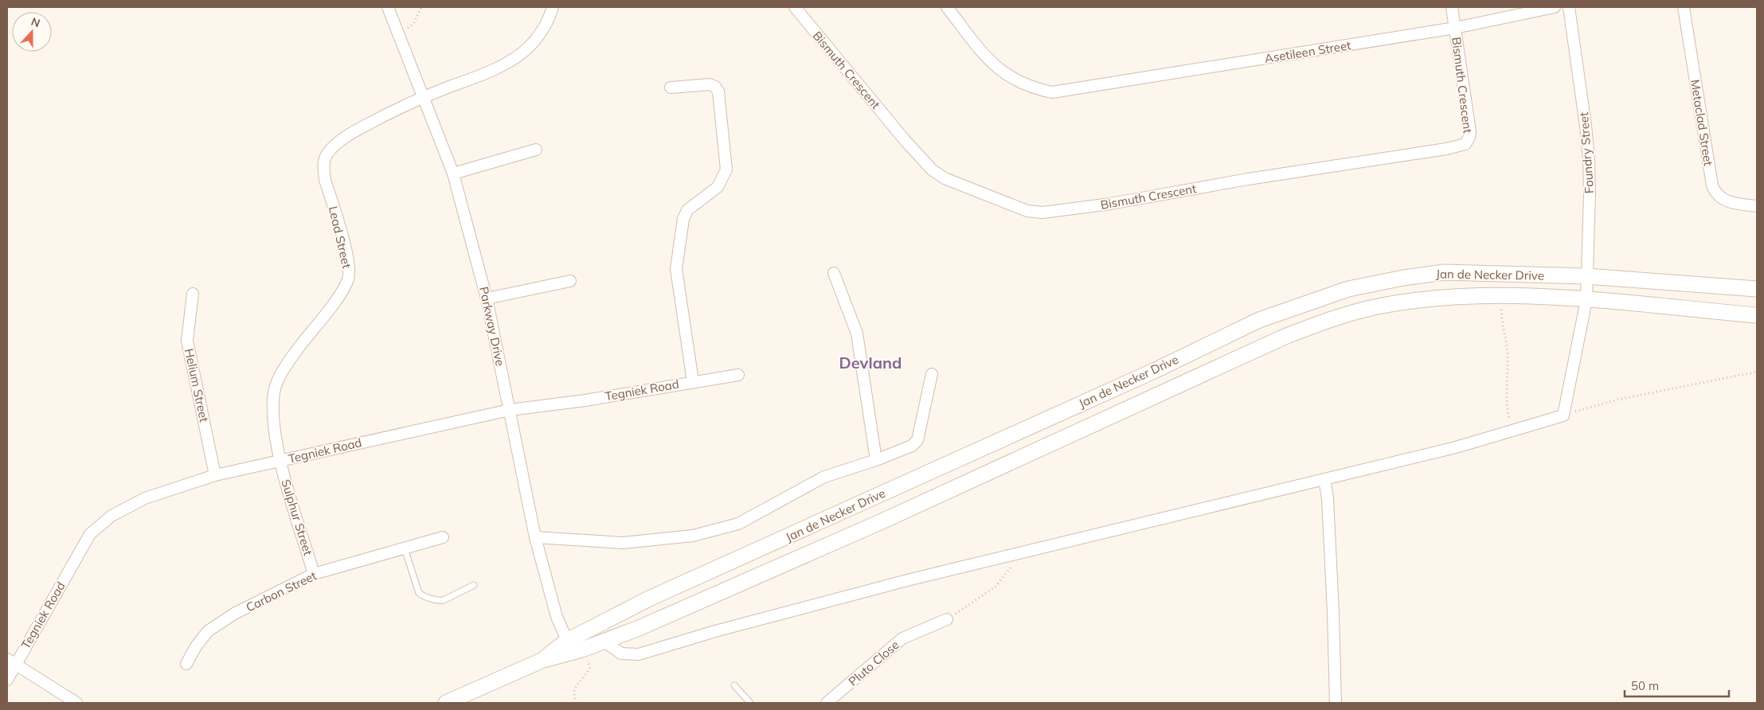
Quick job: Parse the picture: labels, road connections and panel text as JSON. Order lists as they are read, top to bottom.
{
  "streets": {
    "main road": ["Jan de Necker Drive"],
    "street": [
      "Asetileen Street",
      "Bismuth Crescent",
      "Metaclad Street",
      "Foundry Street",
      "Lead Street",
      "Parkway Drive",
      "Helium Street",
      "Tegniek Road",
      "Sulphur Street",
      "Carbon Street",
      "Pluto Close"
    ]
  },
  "crossings": [
    ["Asetileen Street", "Bismuth Crescent"],
    ["Foundry Street", "Jan de Necker Drive"],
    ["Lead Street", "Parkway Drive"],
    ["Lead Street", "Tegniek Road"],
    ["Lead Street", "Sulphur Street"],
    ["Jan de Necker Drive", "Parkway Drive"],
    ["Parkway Drive", "Tegniek Road"],
    ["Helium Street", "Tegniek Road"],
    ["Tegniek Road", "Sulphur Street"],
    ["Sulphur Street", "Carbon Street"]
  ],
  "districts": ["Devland"],
  "scale_bar": "50 m",
  "north": "top"
}
